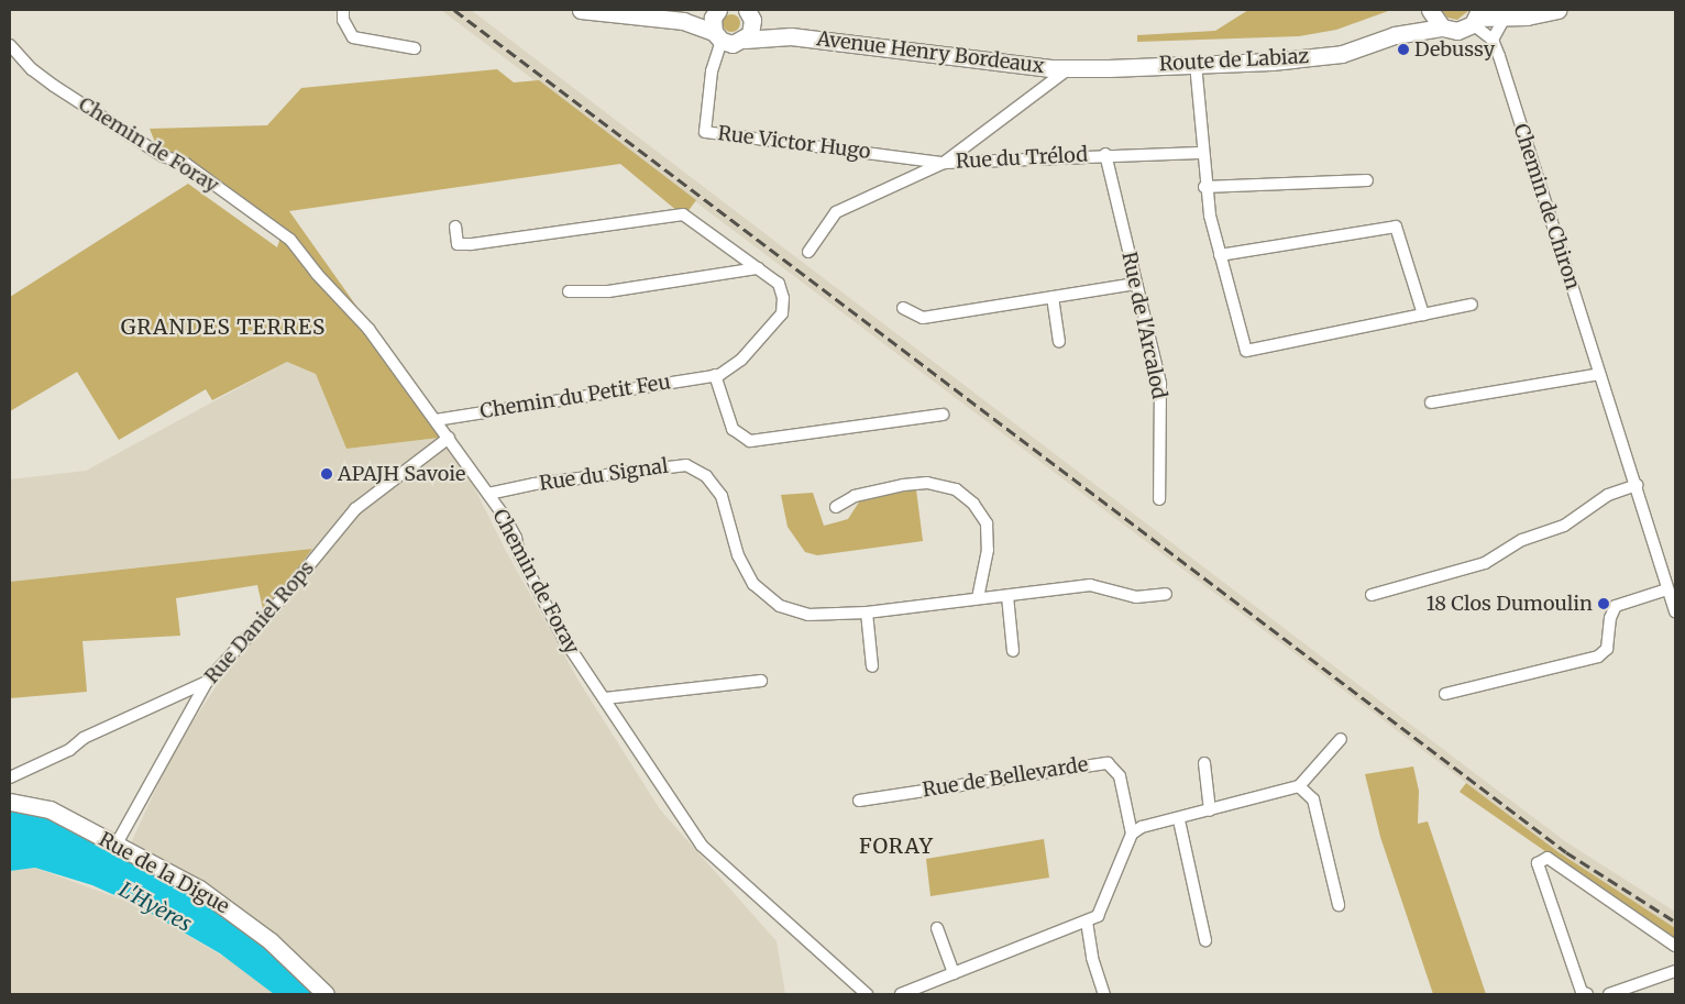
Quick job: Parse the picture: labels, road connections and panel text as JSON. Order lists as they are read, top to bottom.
{
  "streets": {
    "main road": ["Avenue Henry Bordeaux", "Route de Labiaz", "Rue de la Digue"],
    "street": [
      "Rue Victor Hugo",
      "Chemin de Foray",
      "Rue du Trélod",
      "Chemin de Chiron",
      "Rue de l'Arcalod",
      "Chemin du Petit Feu",
      "Rue du Signal",
      "Rue Daniel Rops",
      "Rue de Bellevarde"
    ]
  },
  "crossings": [
    ["Avenue Henry Bordeaux", "Route de Labiaz"],
    ["Avenue Henry Bordeaux", "Rue Victor Hugo"],
    ["Rue Victor Hugo", "Rue du Trélod"],
    ["Chemin de Foray", "Chemin du Petit Feu"],
    ["Chemin de Foray", "Rue du Signal"],
    ["Chemin de Foray", "Rue Daniel Rops"],
    ["Rue du Trélod", "Rue de l'Arcalod"],
    ["Rue Daniel Rops", "Rue de la Digue"]
  ],
  "districts": ["GRANDES TERRES", "FORAY"],
  "water": ["L'Hyères"],
  "places": ["Debussy", "APAJH Savoie", "18 Clos Dumoulin"]
}
